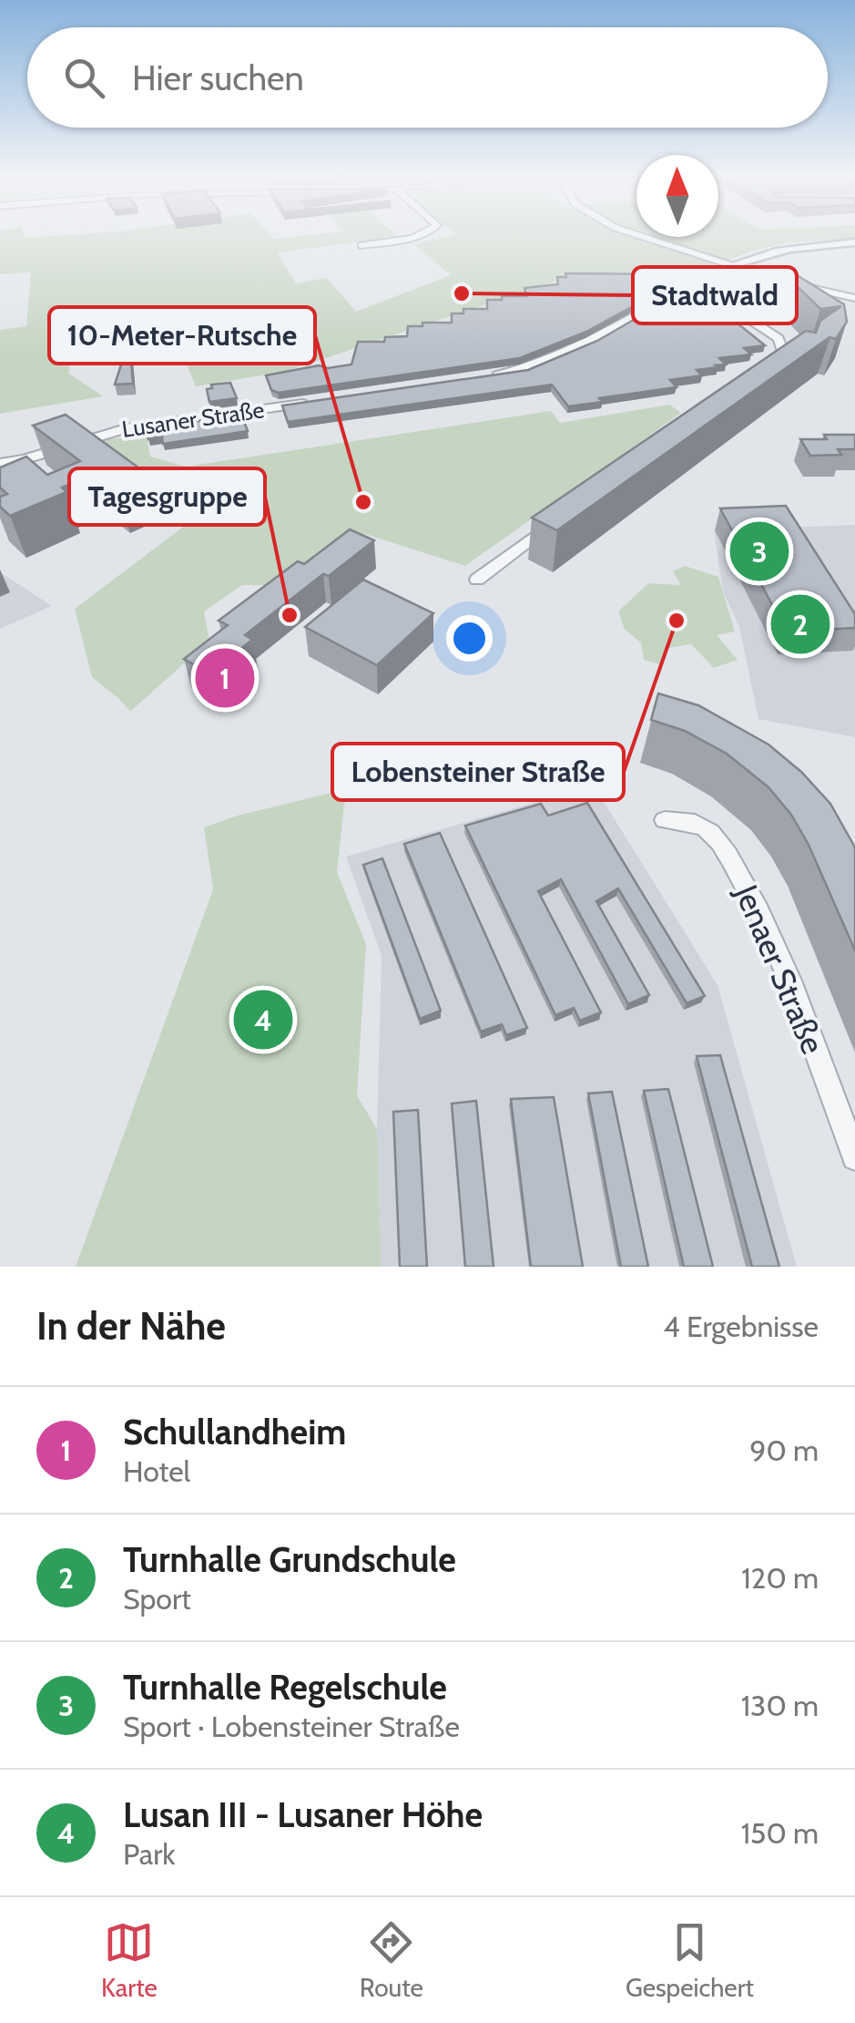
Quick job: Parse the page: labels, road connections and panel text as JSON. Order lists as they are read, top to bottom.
{
  "streets": {
    "street": ["Lusaner Straße", "Jenaer Straße"]
  },
  "places": [
    "Stadtwald",
    "10-Meter-Rutsche",
    "Tagesgruppe",
    "Lobensteiner Straße"
  ],
  "north": "top",
  "page": {
    "search": "Hier suchen",
    "pins": [
      "3",
      "2",
      "1",
      "4"
    ],
    "heading": ["In der Nähe", "4 Ergebnisse"],
    "list": [
      {
        "mark": "1",
        "name": "Schullandheim",
        "note": "Hotel",
        "value": "90 m"
      },
      {
        "mark": "2",
        "name": "Turnhalle Grundschule",
        "note": "Sport",
        "value": "120 m"
      },
      {
        "mark": "3",
        "name": "Turnhalle Regelschule",
        "note": "Sport · Lobensteiner Straße",
        "value": "130 m"
      },
      {
        "mark": "4",
        "name": "Lusan III - Lusaner Höhe",
        "note": "Park",
        "value": "150 m"
      }
    ],
    "nav": ["Karte", "Route", "Gespeichert"]
  }
}
